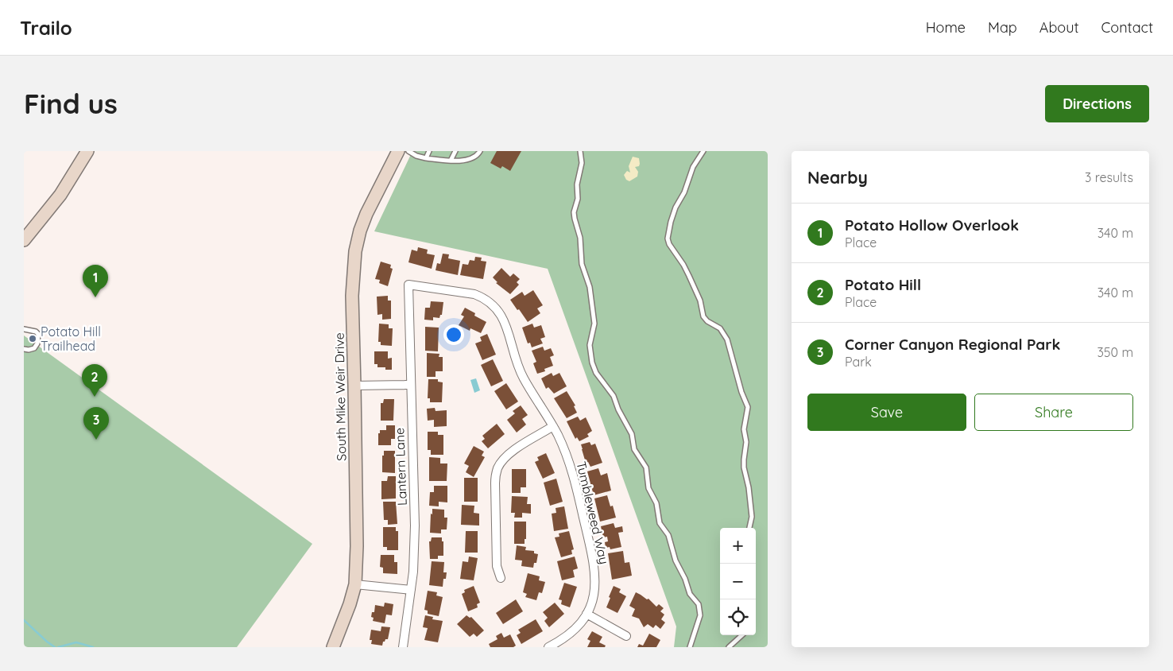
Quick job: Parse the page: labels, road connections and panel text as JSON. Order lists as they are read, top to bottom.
{
  "streets": {
    "street": ["South Mike Weir Drive", "Lantern Lane", "Tumbleweed Way"]
  },
  "crossings": [
    ["Lantern Lane", "Tumbleweed Way"]
  ],
  "places": ["Potato Hill Trailhead"],
  "page": {
    "header": "Trailo",
    "nav": [
      "Home",
      "Map",
      "About",
      "Contact"
    ],
    "buttons": [
      "Directions",
      ["Save", "Share"]
    ],
    "title": "Find us",
    "heading": ["Nearby", "3 results"],
    "list": [
      {
        "mark": "1",
        "name": "Potato Hollow Overlook",
        "note": "Place",
        "value": "340 m"
      },
      {
        "mark": "2",
        "name": "Potato Hill",
        "note": "Place",
        "value": "340 m"
      },
      {
        "mark": "3",
        "name": "Corner Canyon Regional Park",
        "note": "Park",
        "value": "350 m"
      }
    ],
    "pins": ["1", "2", "3"],
    "map_buttons": ["+", "−"]
  }
}
